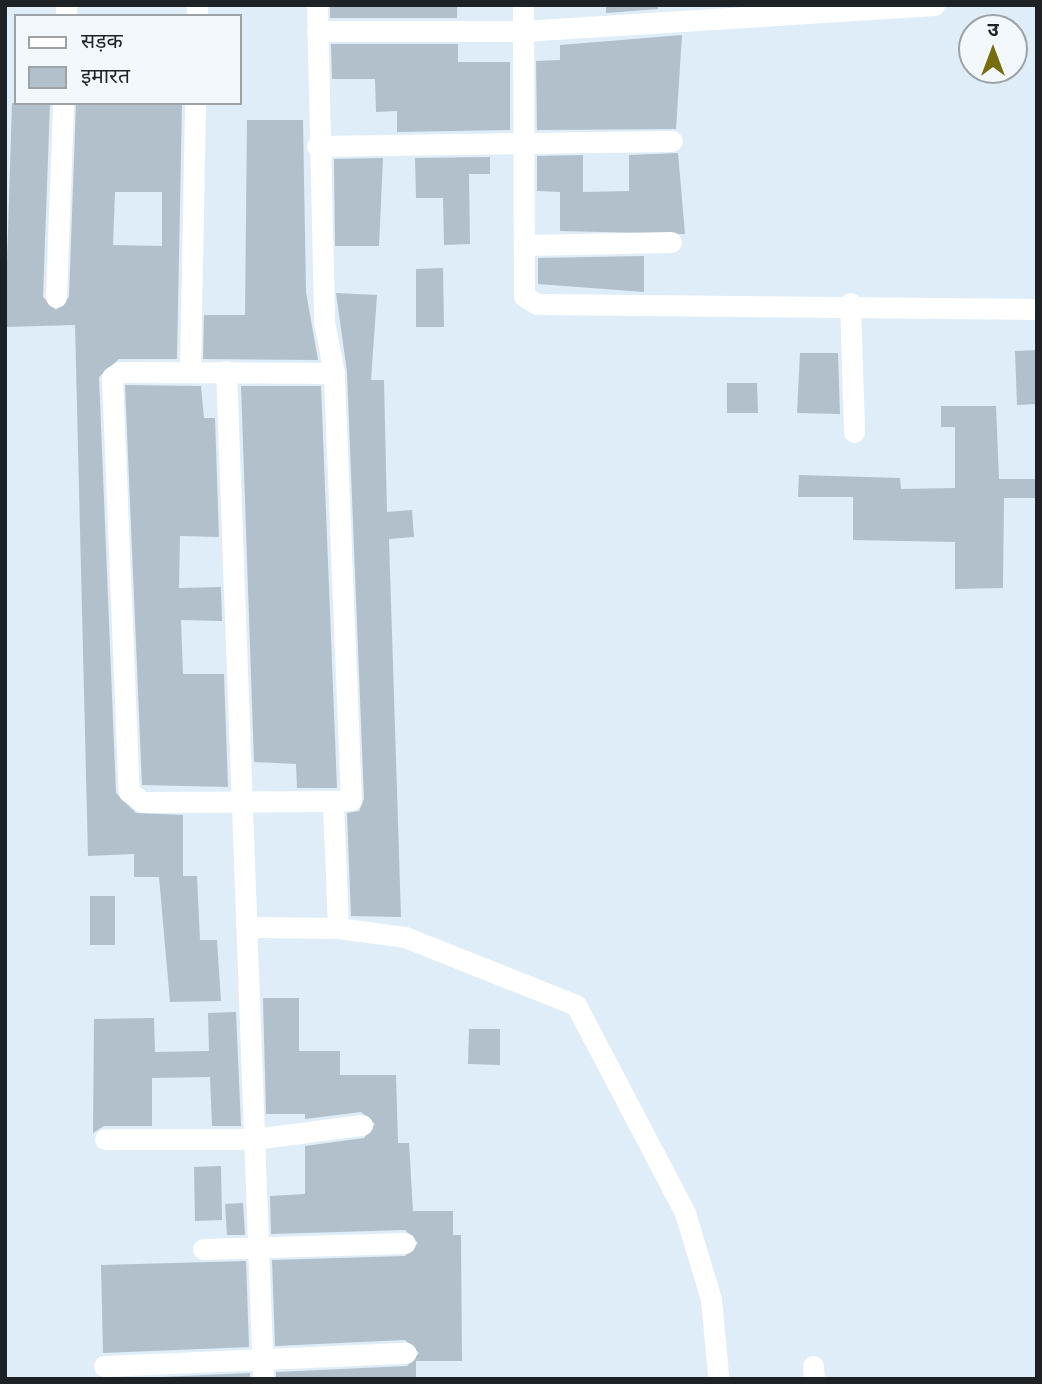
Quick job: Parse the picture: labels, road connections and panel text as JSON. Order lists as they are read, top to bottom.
{
  "legend": ["सड़क", "इमारत"],
  "north": "top"
}
